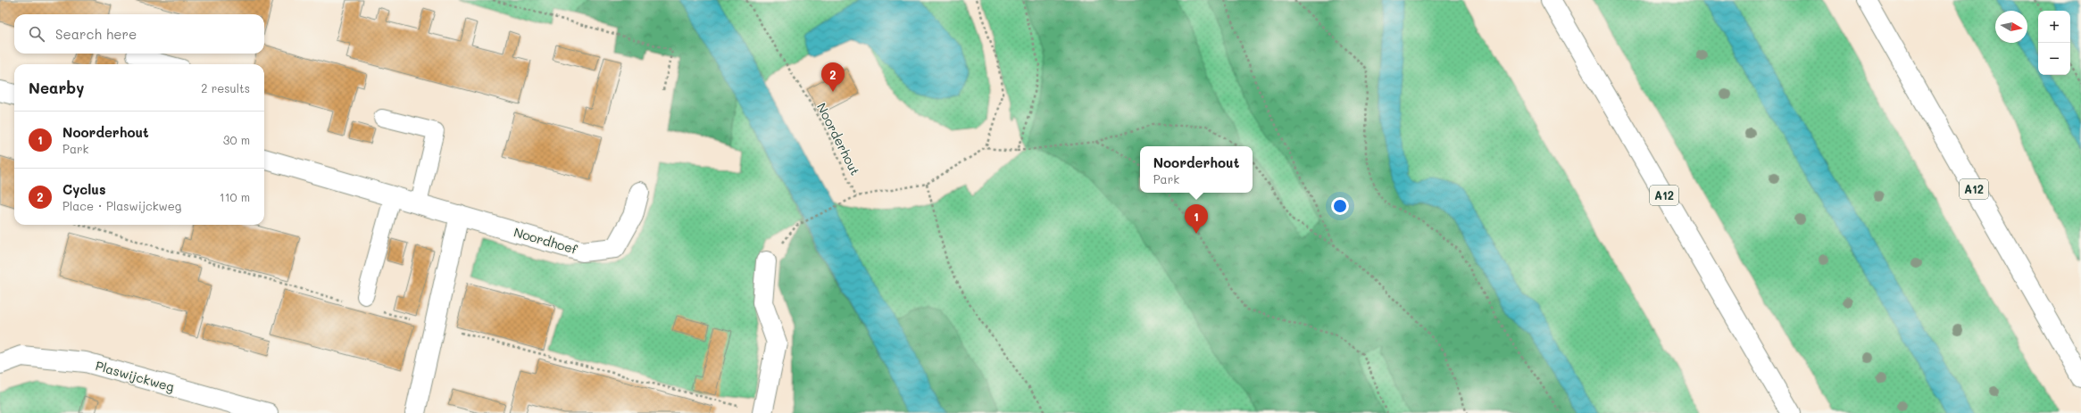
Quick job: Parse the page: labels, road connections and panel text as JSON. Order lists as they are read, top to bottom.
{
  "streets": {
    "main road": ["A12", "Noordhoef", "Plaswijckweg"],
    "path": ["Noorderhout"]
  },
  "north": "right",
  "page": {
    "map_buttons": ["+", "−"],
    "search": "Search here",
    "pins": ["2", "1"],
    "heading": ["Nearby", "2 results"],
    "list": [
      {
        "mark": "1",
        "name": "Noorderhout",
        "note": "Park",
        "value": "30 m"
      },
      {
        "mark": "2",
        "name": "Cyclus",
        "note": "Place · Plaswijckweg",
        "value": "110 m"
      }
    ],
    "popup": ["Noorderhout", "Park"]
  }
}
